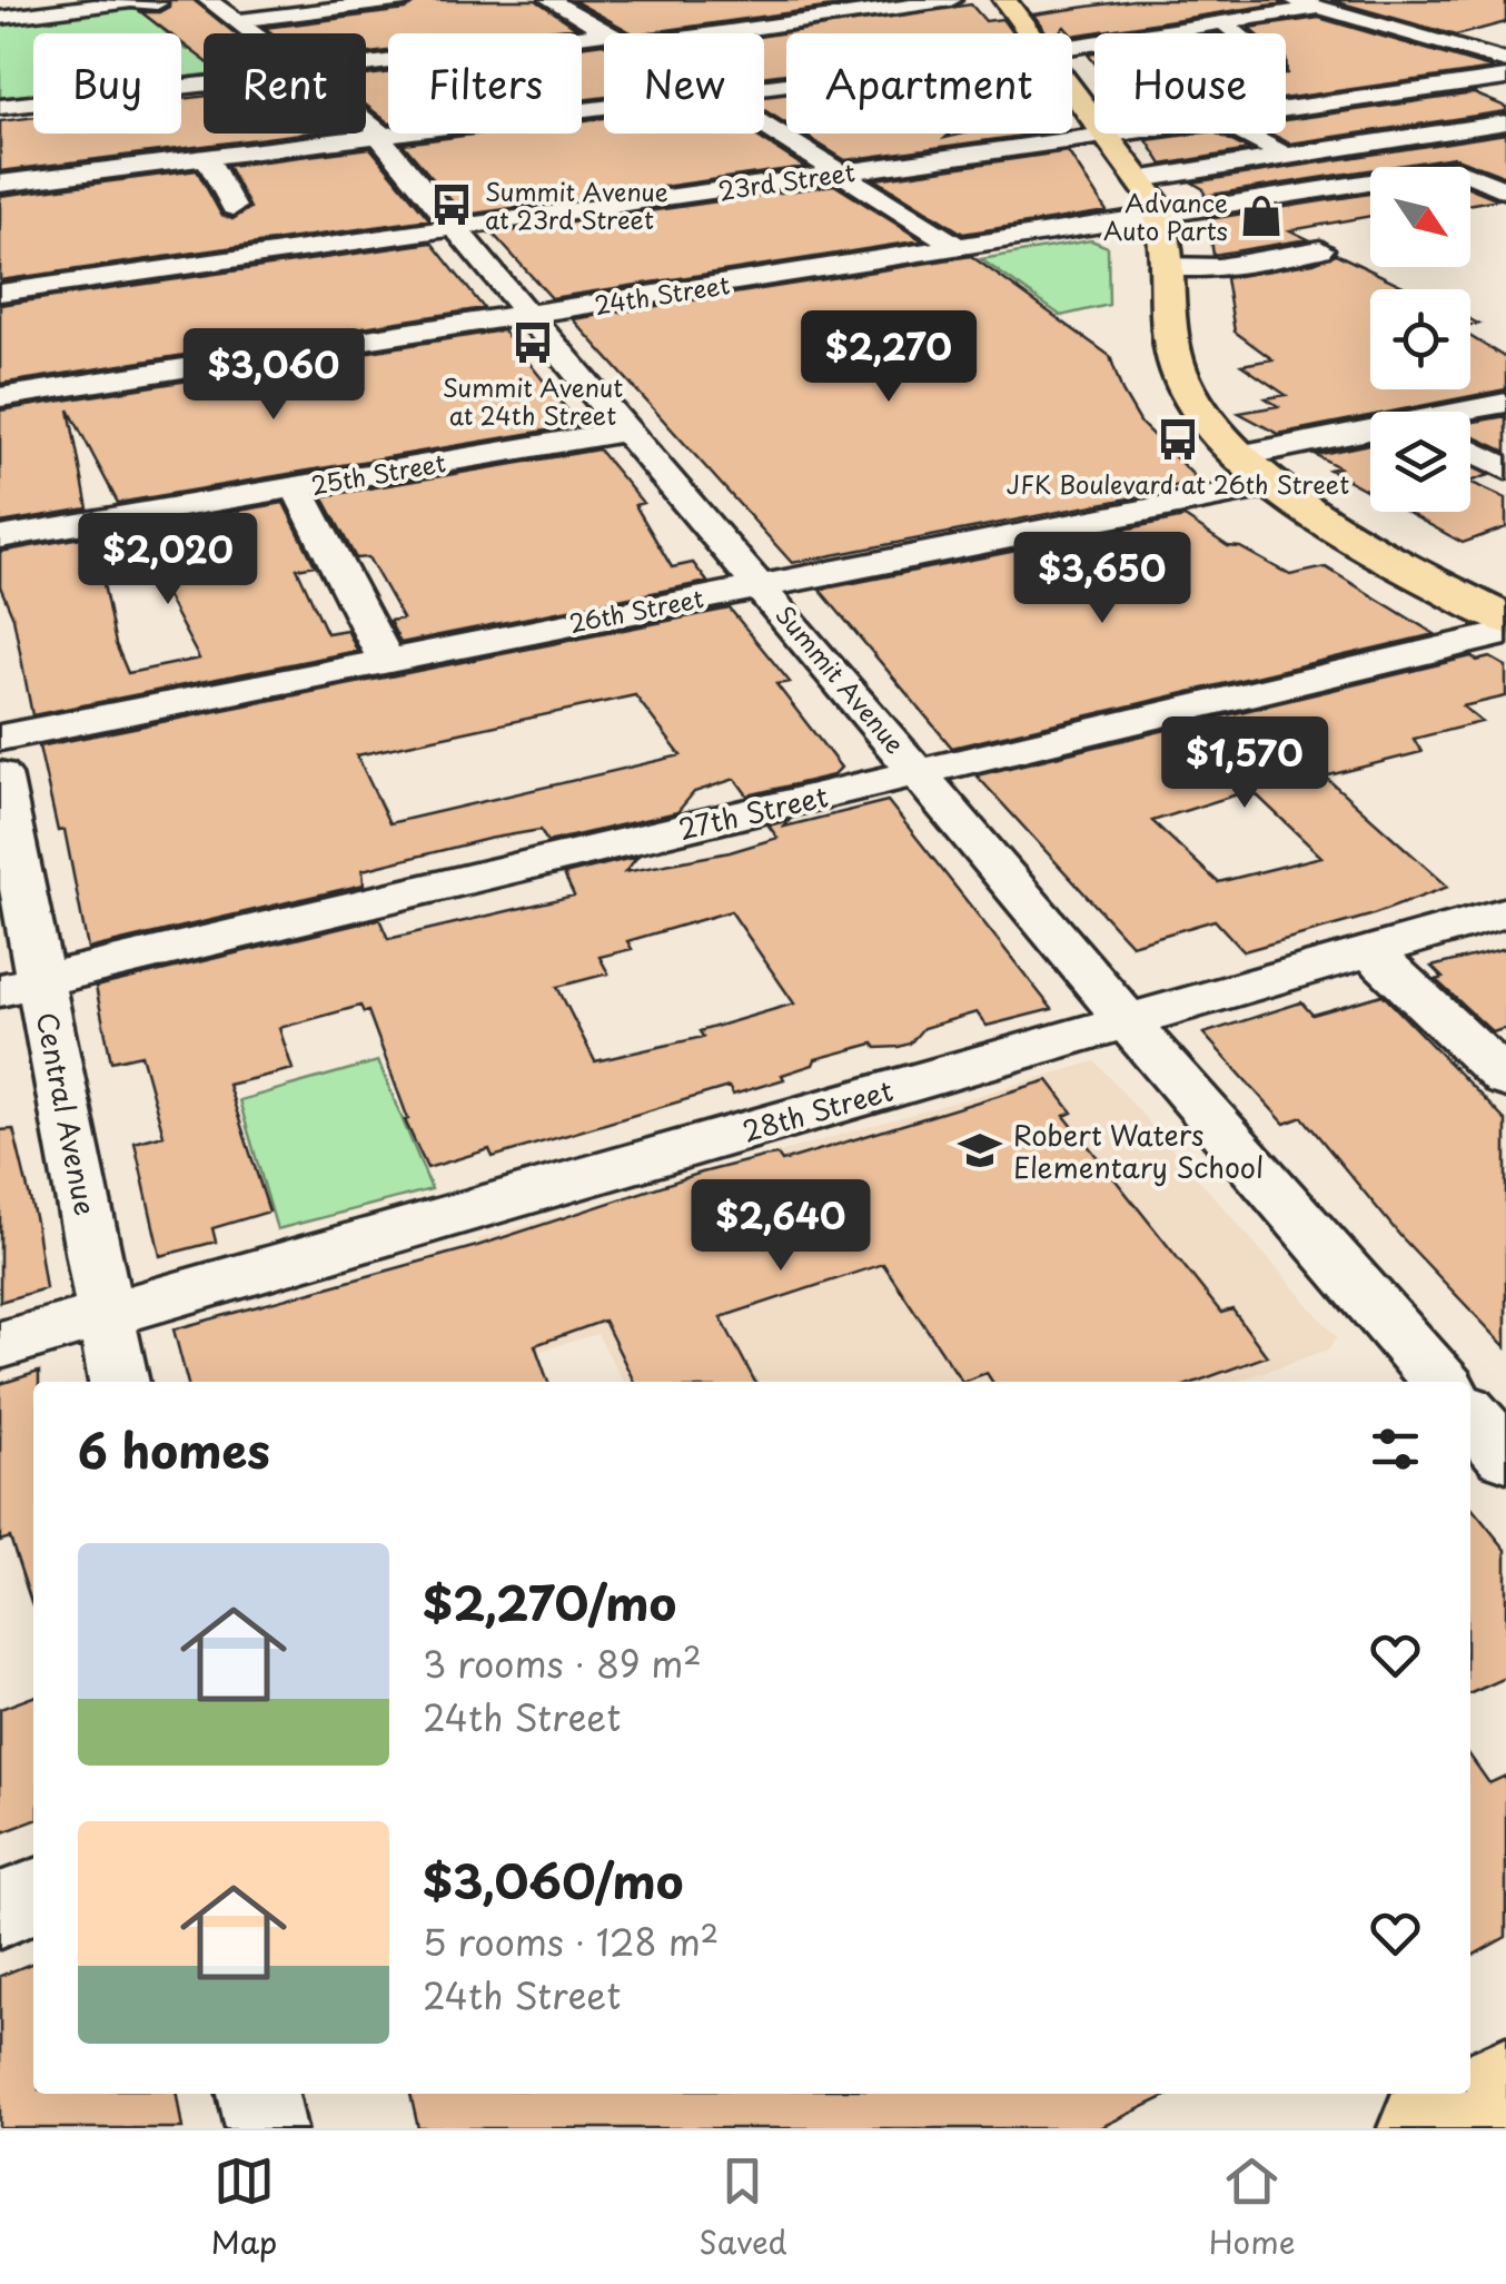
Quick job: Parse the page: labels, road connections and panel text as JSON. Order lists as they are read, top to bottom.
{
  "streets": {
    "street": [
      "23rd Street",
      "24th Street",
      "25th Street",
      "26th Street",
      "Summit Avenue",
      "27th Street",
      "28th Street",
      "Central Avenue"
    ]
  },
  "crossings": [
    ["23rd Street", "Summit Avenue"],
    ["24th Street", "Summit Avenue"],
    ["25th Street", "Summit Avenue"],
    ["26th Street", "Summit Avenue"],
    ["Summit Avenue", "27th Street"],
    ["Summit Avenue", "28th Street"],
    ["27th Street", "Central Avenue"],
    ["28th Street", "Central Avenue"]
  ],
  "places": {
    "bus stop": ["Summit Avenue at 23rd Street", "Summit Avenut at 24th Street", "JFK Boulevard at 26th Street"],
    "shop": ["Advance Auto Parts"],
    "school or university": ["Robert Waters Elementary School"]
  },
  "north": "bottom right",
  "page": {
    "chip": [
      "Buy",
      "Rent",
      "Filters",
      "New",
      "Apartment",
      "House"
    ],
    "price": [
      "$2,270",
      "$3,060",
      "$2,020",
      "$3,650",
      "$1,570",
      "$2,640"
    ],
    "heading": "6 homes",
    "list": [
      {
        "name": "$2,270/mo",
        "note": "3 rooms · 89 m² · 24th Street"
      },
      {
        "name": "$3,060/mo",
        "note": "5 rooms · 128 m² · 24th Street"
      }
    ],
    "tabs": ["Map", "Saved", "Home"]
  }
}
